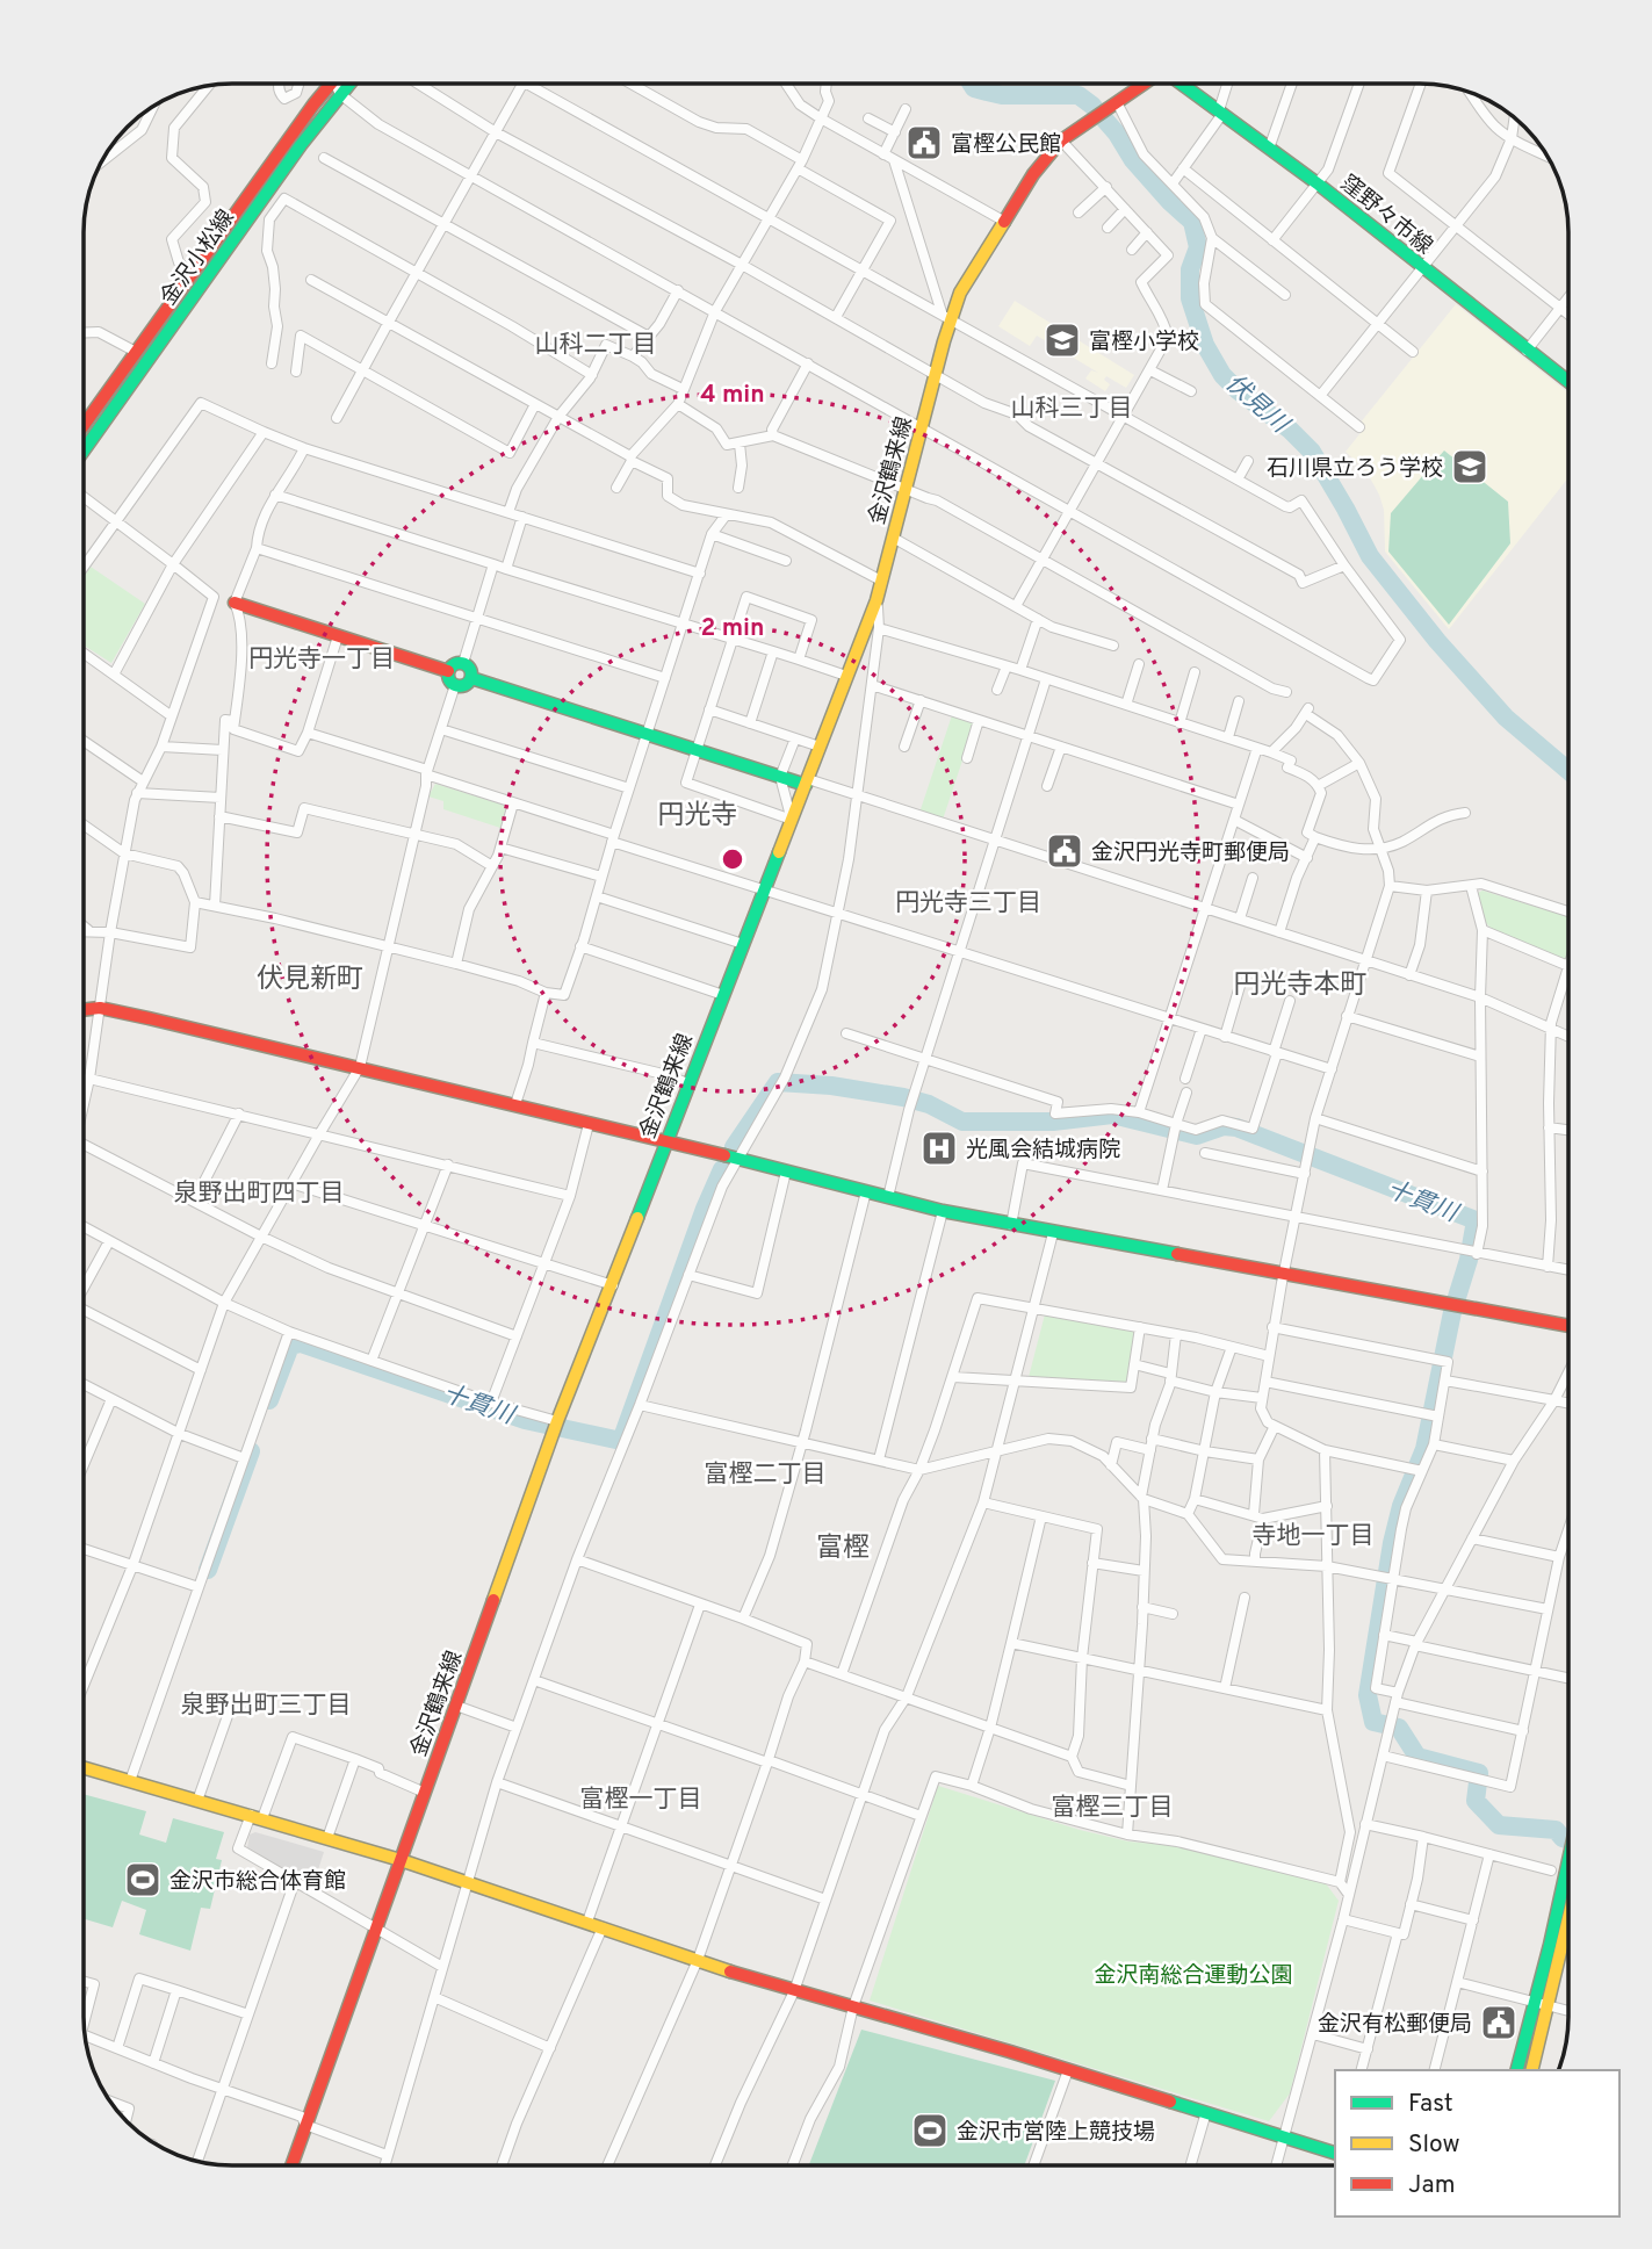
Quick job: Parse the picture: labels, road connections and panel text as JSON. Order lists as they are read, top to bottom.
{
  "streets": {
    "main road": ["窪野々市線", "金沢小松線", "金沢鶴来線"]
  },
  "districts": [
    "山科二丁目",
    "山科三丁目",
    "円光寺一丁目",
    "円光寺",
    "円光寺三丁目",
    "伏見新町",
    "円光寺本町",
    "泉野出町四丁目",
    "富樫二丁目",
    "寺地一丁目",
    "富樫",
    "泉野出町三丁目",
    "富樫一丁目",
    "富樫三丁目"
  ],
  "water": ["伏見川", "十貫川"],
  "parks": ["金沢南総合運動公園"],
  "places": {
    "public building": ["富樫公民館", "金沢円光寺町郵便局", "金沢有松郵便局"],
    "school or university": ["富樫小学校", "石川県立ろう学校"],
    "hospital": ["光風会結城病院"],
    "sports": ["金沢市総合体育館", "金沢市営陸上競技場"]
  },
  "legend": ["Fast", "Slow", "Jam"],
  "rings": ["4 min", "2 min"]
}
